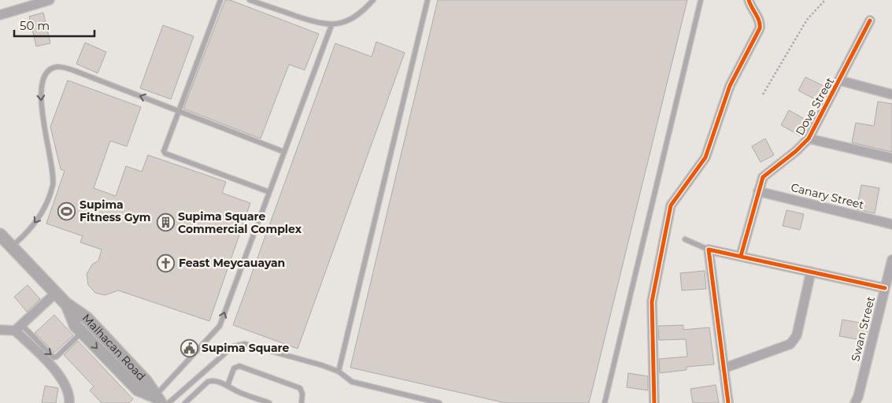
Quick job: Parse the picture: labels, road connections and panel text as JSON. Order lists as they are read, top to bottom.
{
  "streets": {
    "main road": ["Malhacan Road"],
    "street": ["Dove Street", "Canary Street", "Swan Street"]
  },
  "crossings": [
    ["Dove Street", "Canary Street"]
  ],
  "places": {
    "sports": ["Supima Fitness Gym"],
    "building": ["Supima Square Commercial Complex"],
    "church": ["Feast Meycauayan"],
    "public building": ["Supima Square"]
  },
  "scale_bar": "50 m"
}
